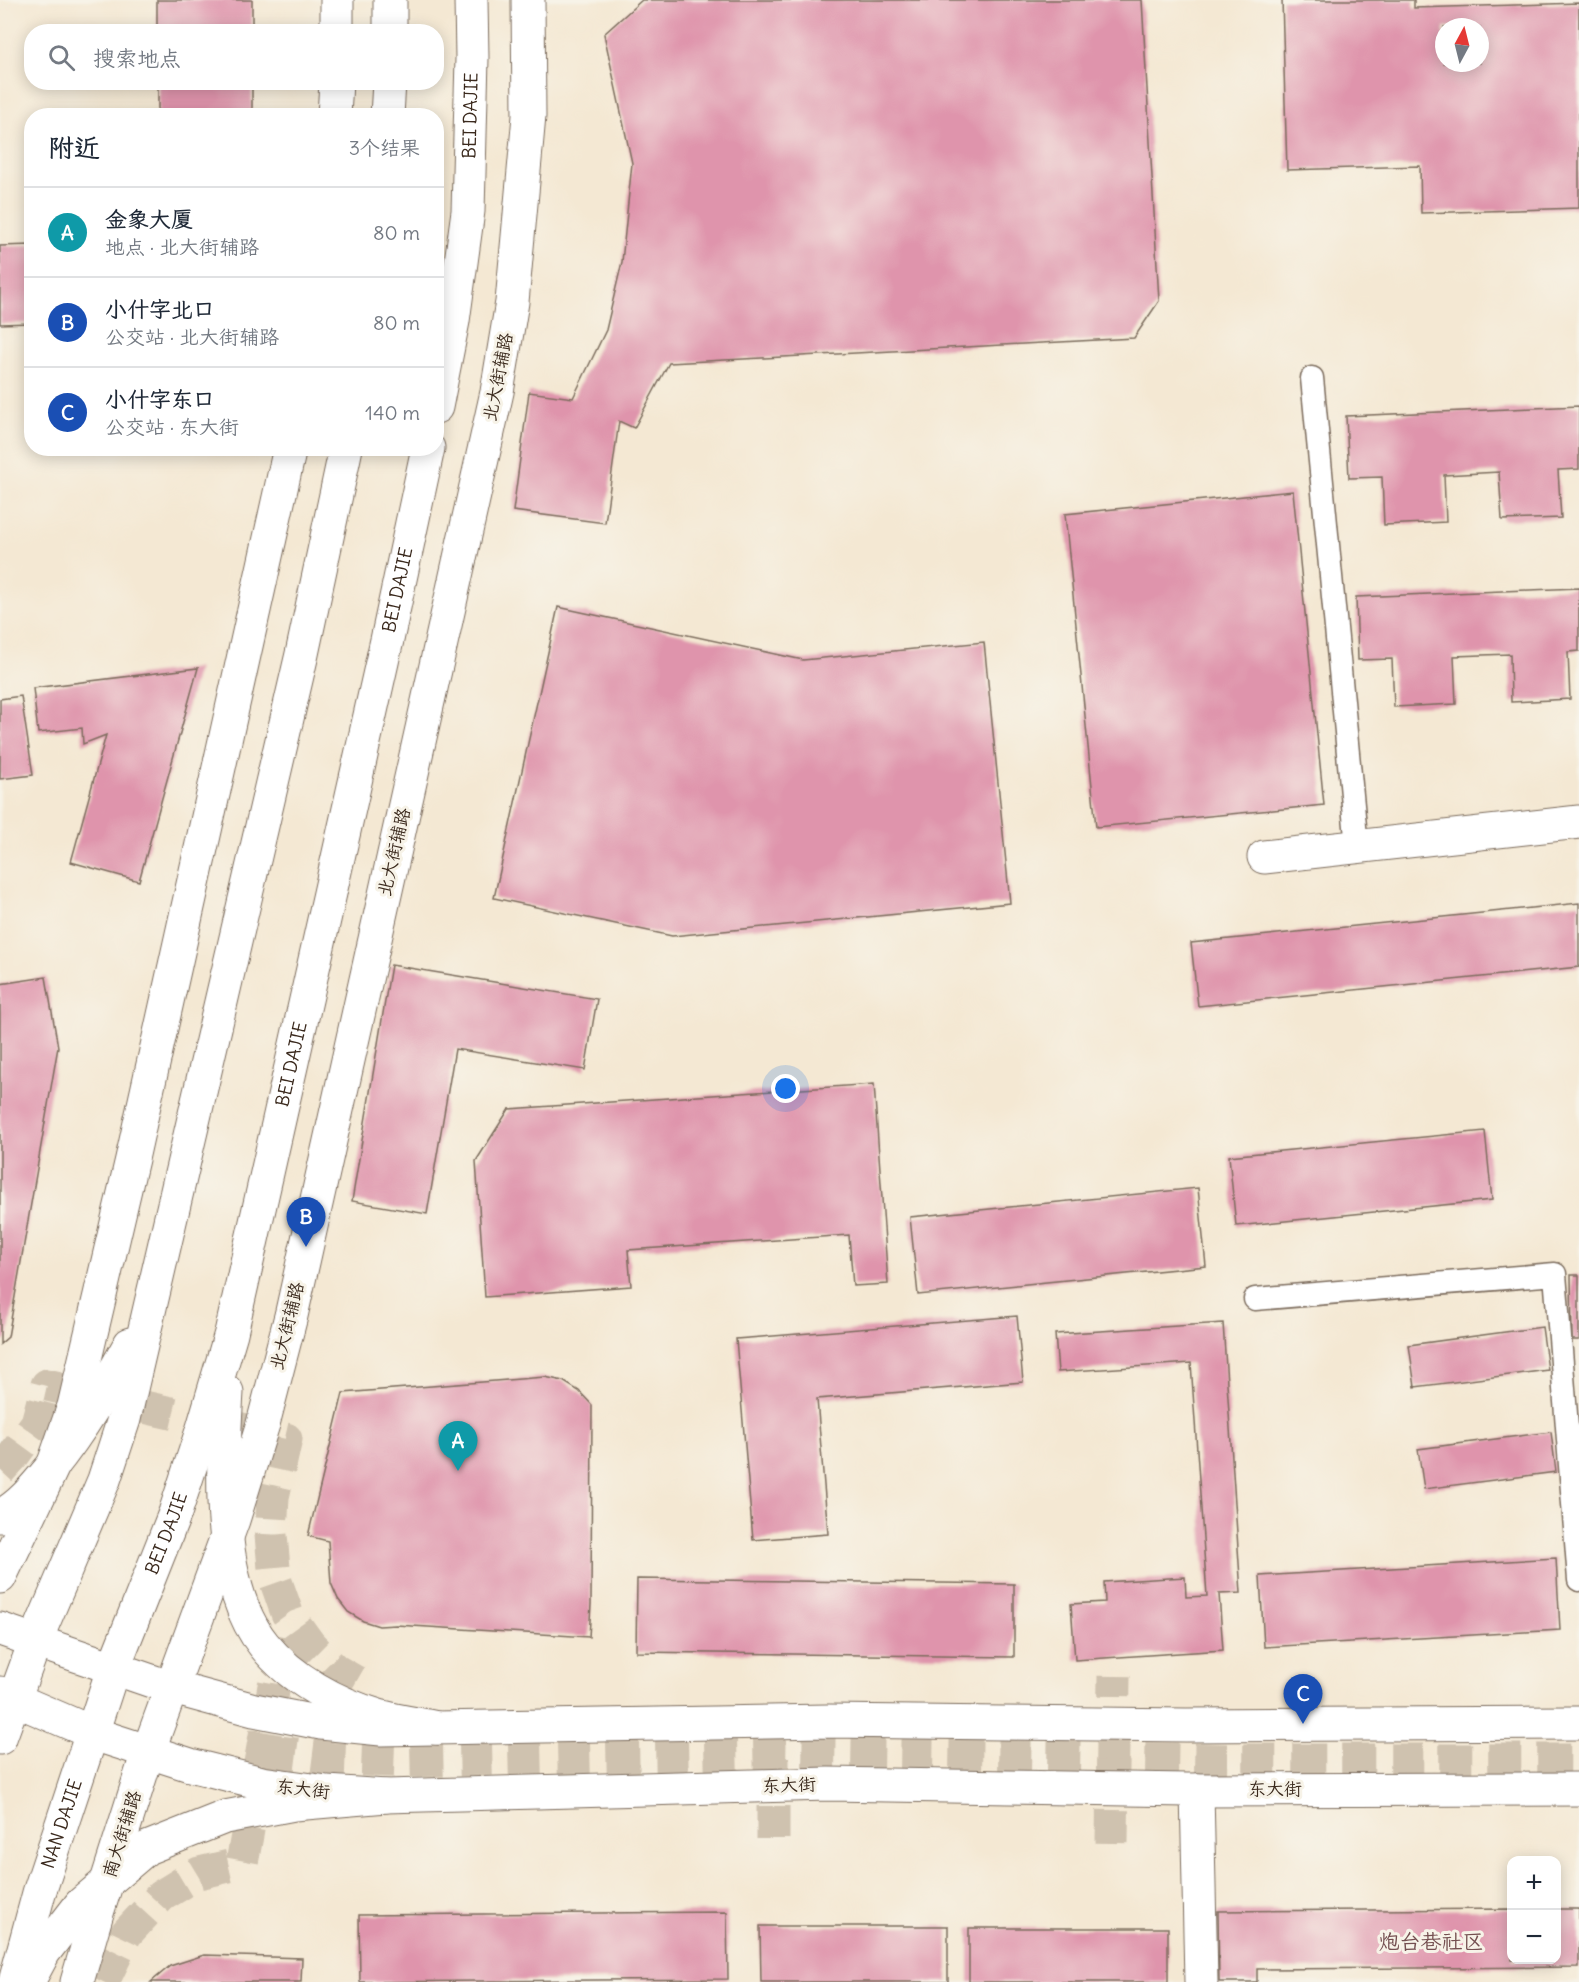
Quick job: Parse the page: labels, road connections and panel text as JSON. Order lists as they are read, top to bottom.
{
  "streets": {
    "main road": [
      "BEI DAJIE",
      "北大街辅路",
      "东大街",
      "NAN DAJIE",
      "南大街辅路"
    ]
  },
  "crossings": [
    ["BEI DAJIE", "NAN DAJIE"],
    ["北大街辅路", "南大街辅路"],
    ["东大街", "NAN DAJIE"],
    ["东大街", "南大街辅路"]
  ],
  "districts": ["炮台巷社区"],
  "north": "top",
  "page": {
    "search": "搜索地点",
    "heading": ["附近", "3个结果"],
    "list": [
      {
        "mark": "A",
        "name": "金象大厦",
        "note": "地点 · 北大街辅路",
        "value": "80 m"
      },
      {
        "mark": "B",
        "name": "小什字北口",
        "note": "公交站 · 北大街辅路",
        "value": "80 m"
      },
      {
        "mark": "C",
        "name": "小什字东口",
        "note": "公交站 · 东大街",
        "value": "140 m"
      }
    ],
    "pins": ["B", "A", "C"],
    "map_buttons": ["+", "−"]
  }
}
